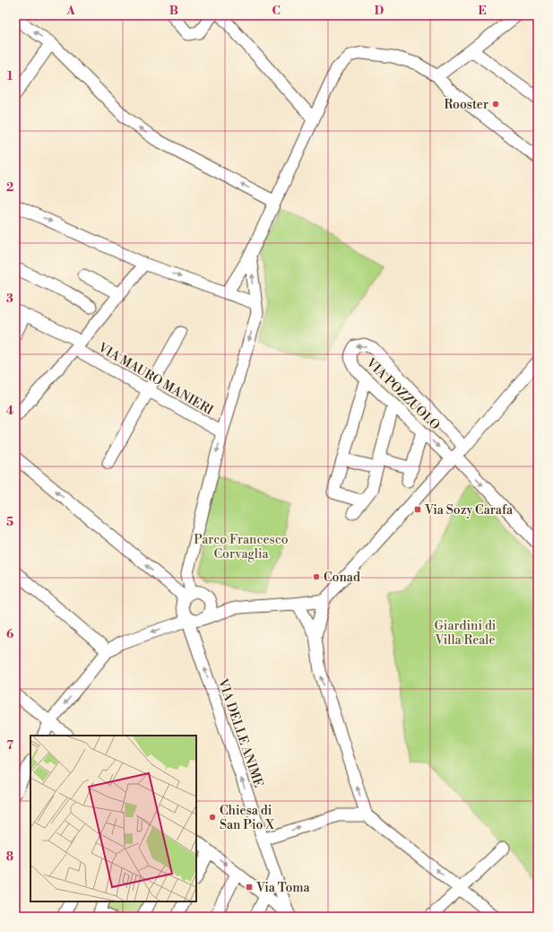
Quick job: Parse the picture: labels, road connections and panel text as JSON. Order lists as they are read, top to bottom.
{
  "streets": {
    "street": ["VIA MAURO MANIERI", "VIA POZZUOLO", "VIA DELLE ANIME"]
  },
  "one_way": ["VIA DELLE ANIME"],
  "parks": ["Parco Francesco Corvaglia", "Giardini di Villa Reale"],
  "places": {
    "other": ["Rooster", "Conad", "Chiesa di San Pio X"],
    "transit": ["Via Sozy Carafa", "Via Toma"]
  },
  "grid": {
    "columns": [
      "A",
      "B",
      "C",
      "D",
      "E"
    ],
    "rows": [
      "1",
      "2",
      "3",
      "4",
      "5",
      "6",
      "7",
      "8"
    ]
  }
}
